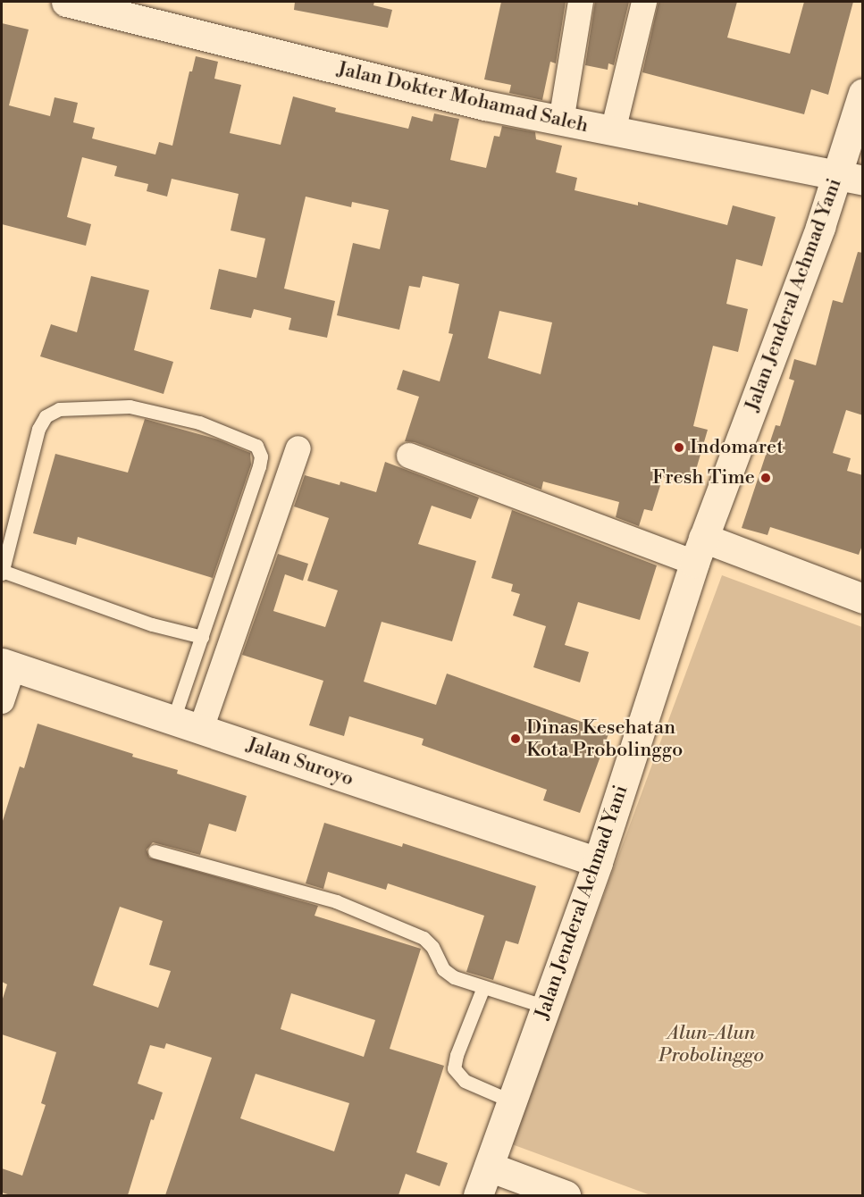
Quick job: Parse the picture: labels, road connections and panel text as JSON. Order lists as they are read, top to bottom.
{
  "streets": {
    "main road": ["Jalan Dokter Mohamad Saleh", "Jalan Jenderal Achmad Yani", "Jalan Suroyo"]
  },
  "crossings": [
    ["Jalan Dokter Mohamad Saleh", "Jalan Jenderal Achmad Yani"],
    ["Jalan Jenderal Achmad Yani", "Jalan Suroyo"]
  ],
  "parks": ["Alun-Alun Probolinggo"],
  "places": ["Indomaret", "Fresh Time", "Dinas Kesehatan Kota Probolinggo"]
}
